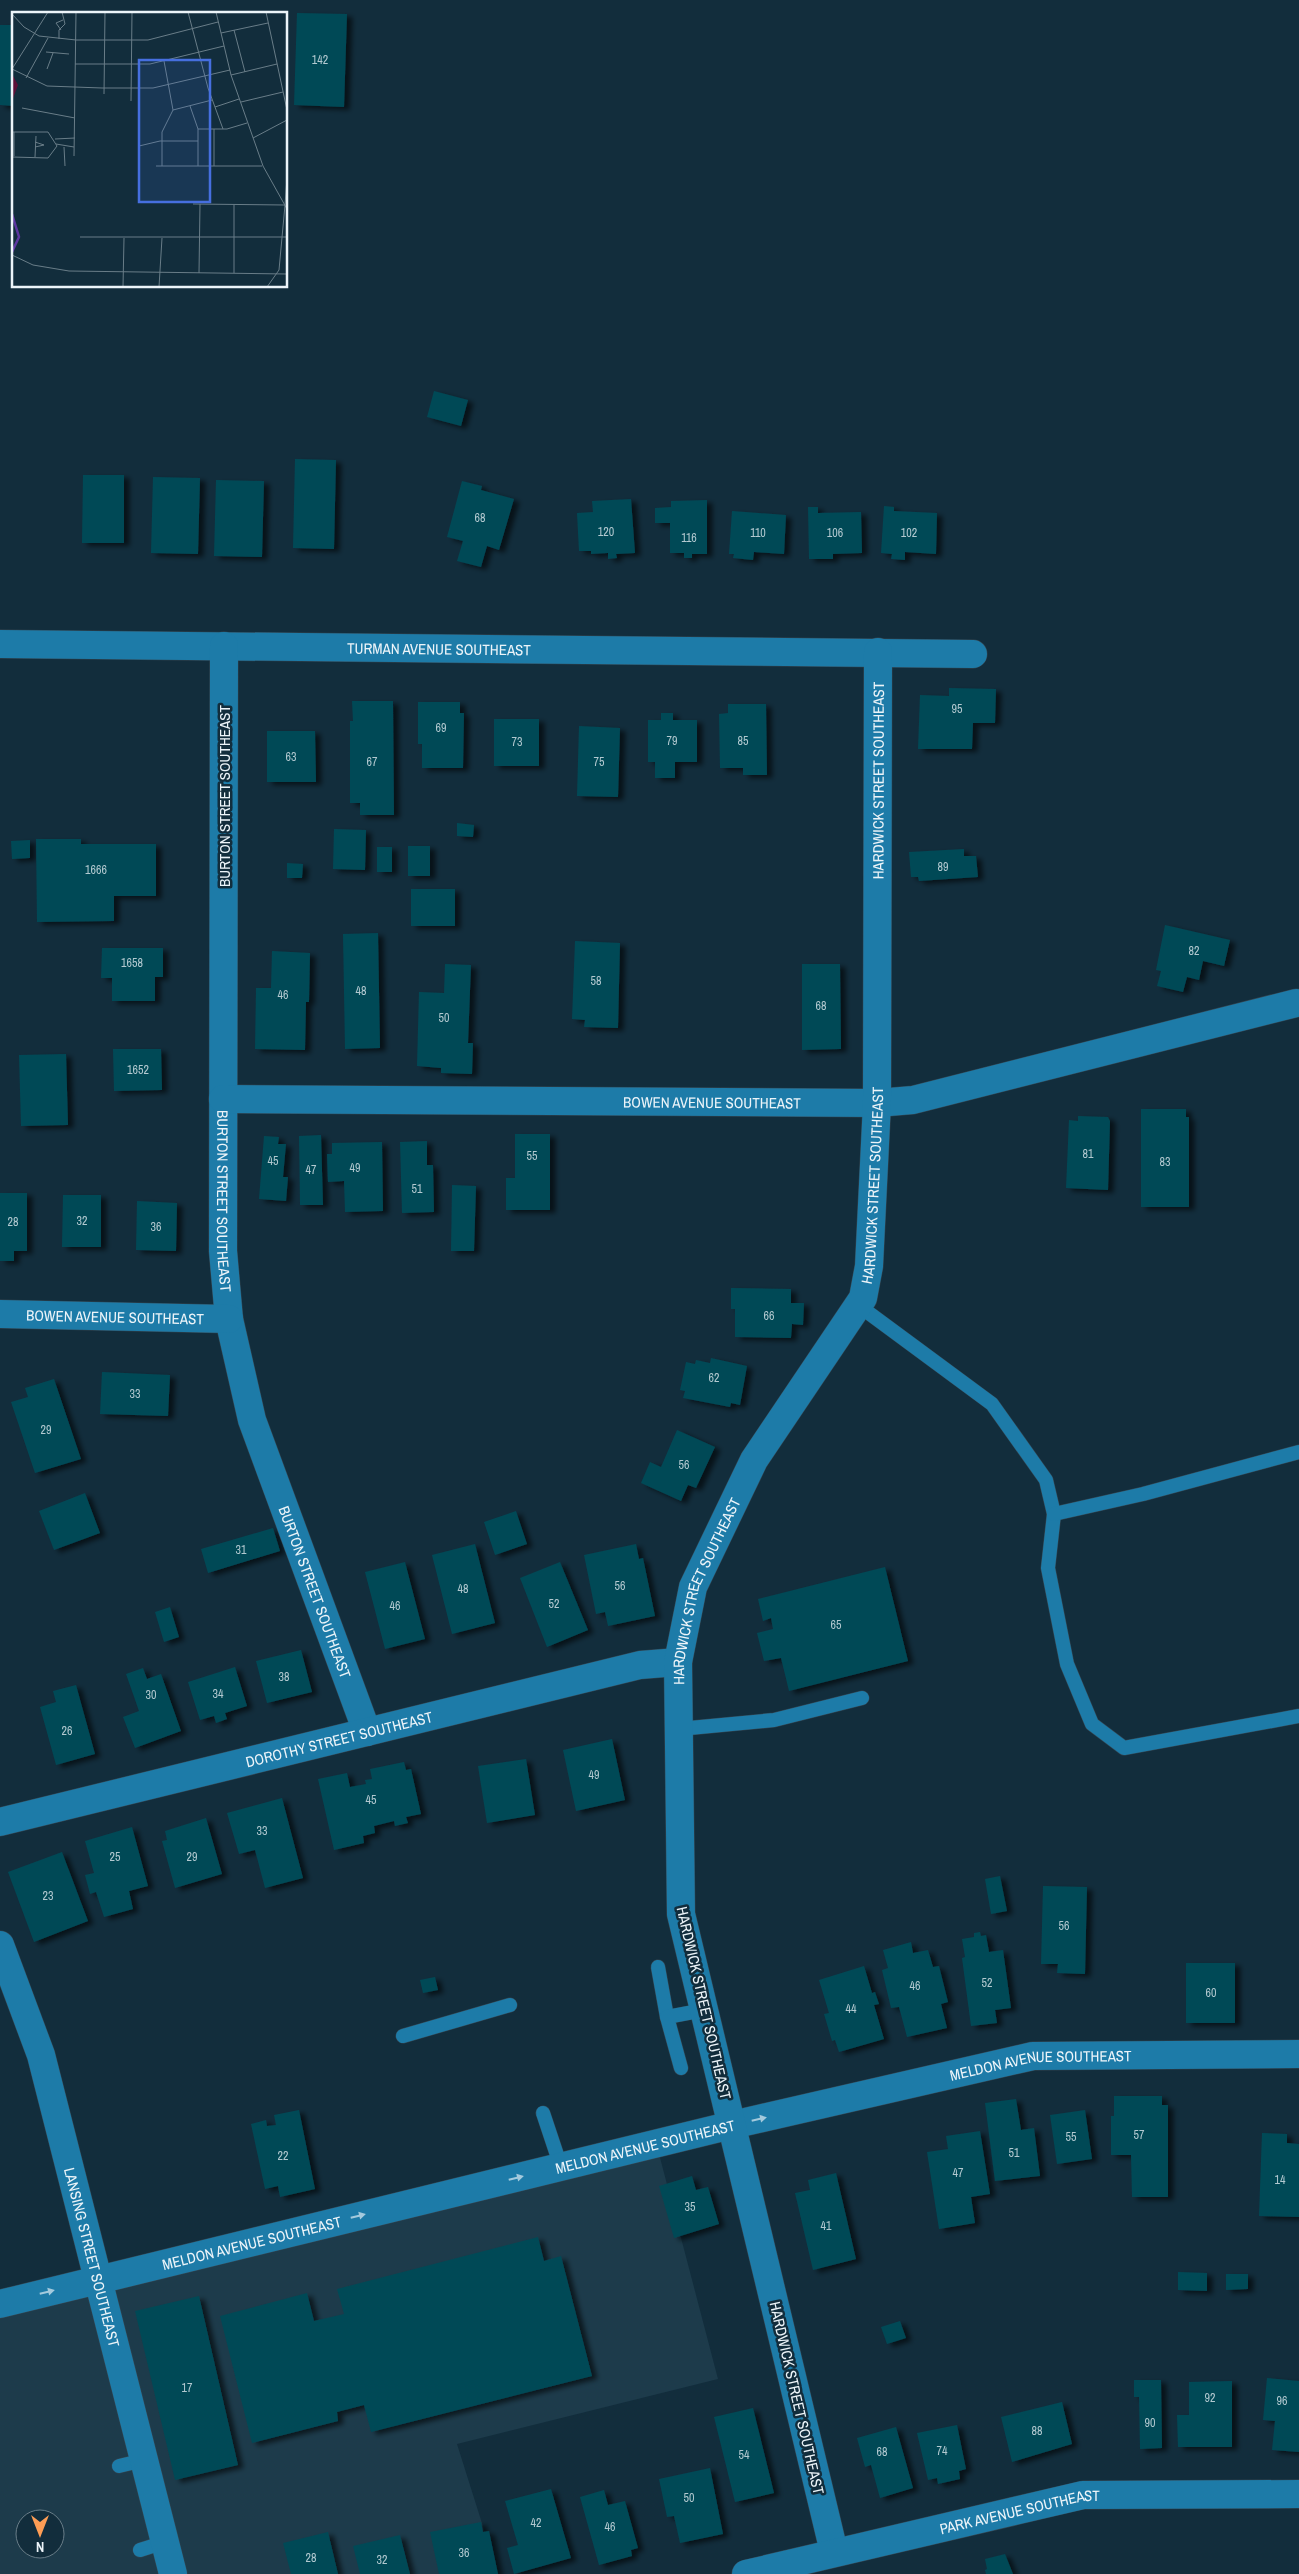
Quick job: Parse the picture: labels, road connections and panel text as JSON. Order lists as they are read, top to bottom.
{
  "streets": {
    "street": [
      "TURMAN AVENUE SOUTHEAST",
      "HARDWICK STREET SOUTHEAST",
      "BURTON STREET SOUTHEAST",
      "BOWEN AVENUE SOUTHEAST",
      "DOROTHY STREET SOUTHEAST",
      "MELDON AVENUE SOUTHEAST",
      "LANSING STREET SOUTHEAST",
      "PARK AVENUE SOUTHEAST"
    ]
  },
  "crossings": [
    ["TURMAN AVENUE SOUTHEAST", "HARDWICK STREET SOUTHEAST"],
    ["TURMAN AVENUE SOUTHEAST", "BURTON STREET SOUTHEAST"],
    ["HARDWICK STREET SOUTHEAST", "BOWEN AVENUE SOUTHEAST"],
    ["HARDWICK STREET SOUTHEAST", "DOROTHY STREET SOUTHEAST"],
    ["HARDWICK STREET SOUTHEAST", "MELDON AVENUE SOUTHEAST"],
    ["HARDWICK STREET SOUTHEAST", "PARK AVENUE SOUTHEAST"],
    ["BURTON STREET SOUTHEAST", "BOWEN AVENUE SOUTHEAST"],
    ["BURTON STREET SOUTHEAST", "DOROTHY STREET SOUTHEAST"],
    ["MELDON AVENUE SOUTHEAST", "LANSING STREET SOUTHEAST"]
  ],
  "one_way": ["MELDON AVENUE SOUTHEAST"],
  "house_numbers": [
    "142",
    "68",
    "120",
    "110",
    "106",
    "102",
    "116",
    "95",
    "69",
    "79",
    "85",
    "73",
    "63",
    "67",
    "75",
    "89",
    "1666",
    "82",
    "1658",
    "58",
    "48",
    "46",
    "68",
    "50",
    "1652",
    "81",
    "55",
    "45",
    "83",
    "49",
    "47",
    "51",
    "32",
    "28",
    "36",
    "66",
    "62",
    "33",
    "29",
    "56",
    "31",
    "56",
    "48",
    "52",
    "46",
    "65",
    "38",
    "34",
    "30",
    "26",
    "49",
    "45",
    "33",
    "25",
    "29",
    "23",
    "56",
    "52",
    "46",
    "60",
    "44",
    "57",
    "55",
    "51",
    "22",
    "47",
    "14",
    "35",
    "41",
    "17",
    "92",
    "96",
    "90",
    "88",
    "74",
    "68",
    "54",
    "50",
    "42",
    "46",
    "36",
    "28",
    "32"
  ],
  "north": "bottom"
}
